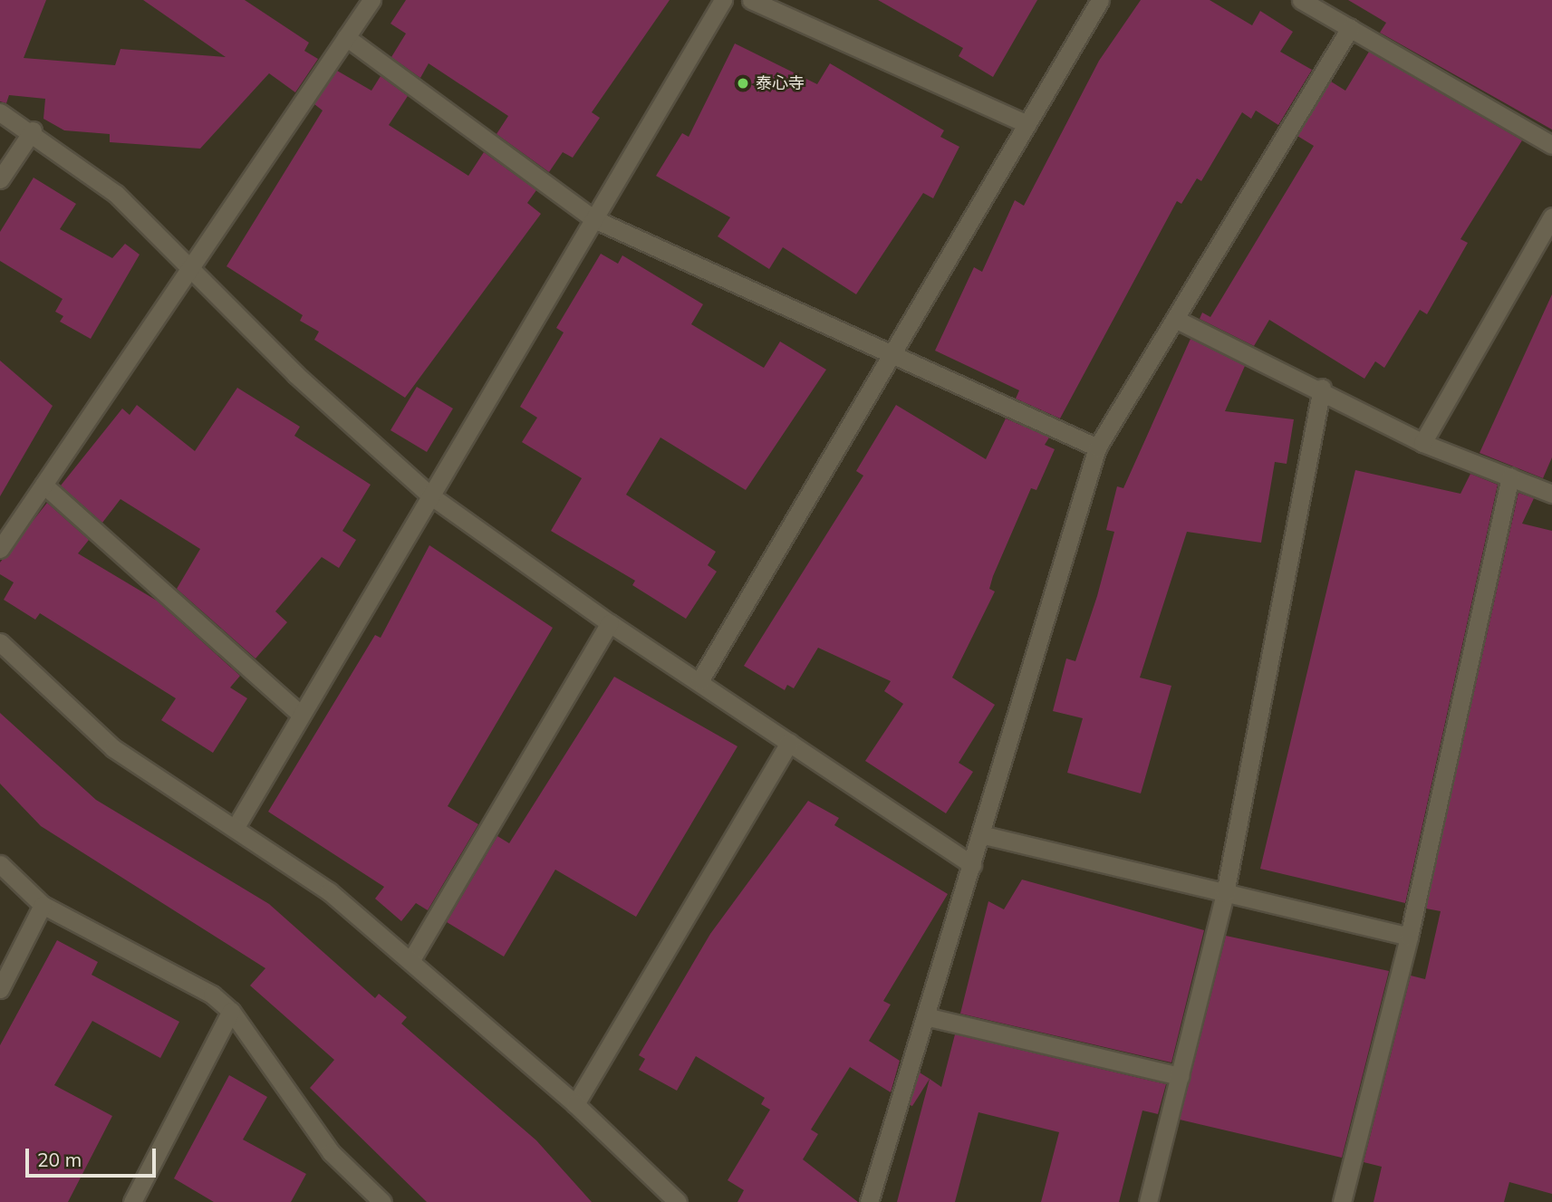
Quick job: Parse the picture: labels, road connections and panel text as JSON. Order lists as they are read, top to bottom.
{
  "places": ["泰心寺"],
  "scale_bar": "20 m"
}
